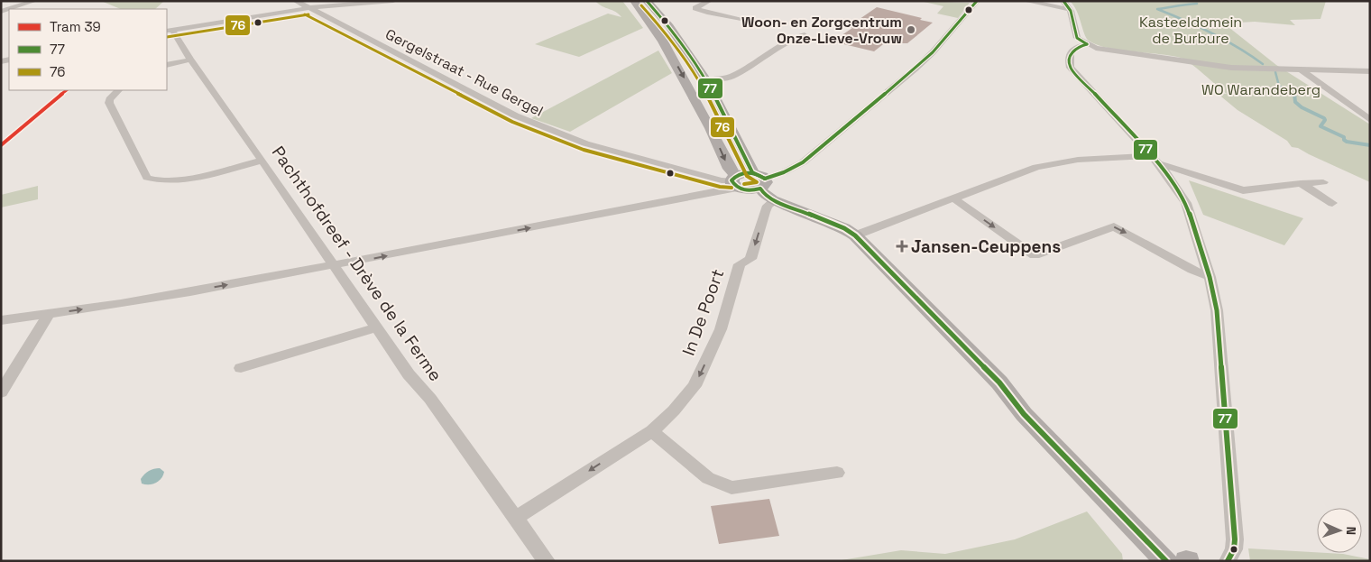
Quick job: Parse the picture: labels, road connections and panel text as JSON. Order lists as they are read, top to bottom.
{
  "streets": {
    "street": ["Gergelstraat - Rue Gergel", "Pachthofdreef - Drève de la Ferme", "In De Poort"]
  },
  "crossings": [
    ["Pachthofdreef - Drève de la Ferme", "In De Poort"]
  ],
  "one_way": ["In De Poort"],
  "parks": ["Kasteeldomein de Burbure", "WO Warandeberg"],
  "places": {
    "other": ["Woon- en Zorgcentrum Onze-Lieve-Vrouw"],
    "health": ["Jansen-Ceuppens"]
  },
  "lines": ["transit line 77", "transit line 76", "tram line 39"],
  "legend": ["Tram 39", "77", "76"],
  "north": "right"
}
